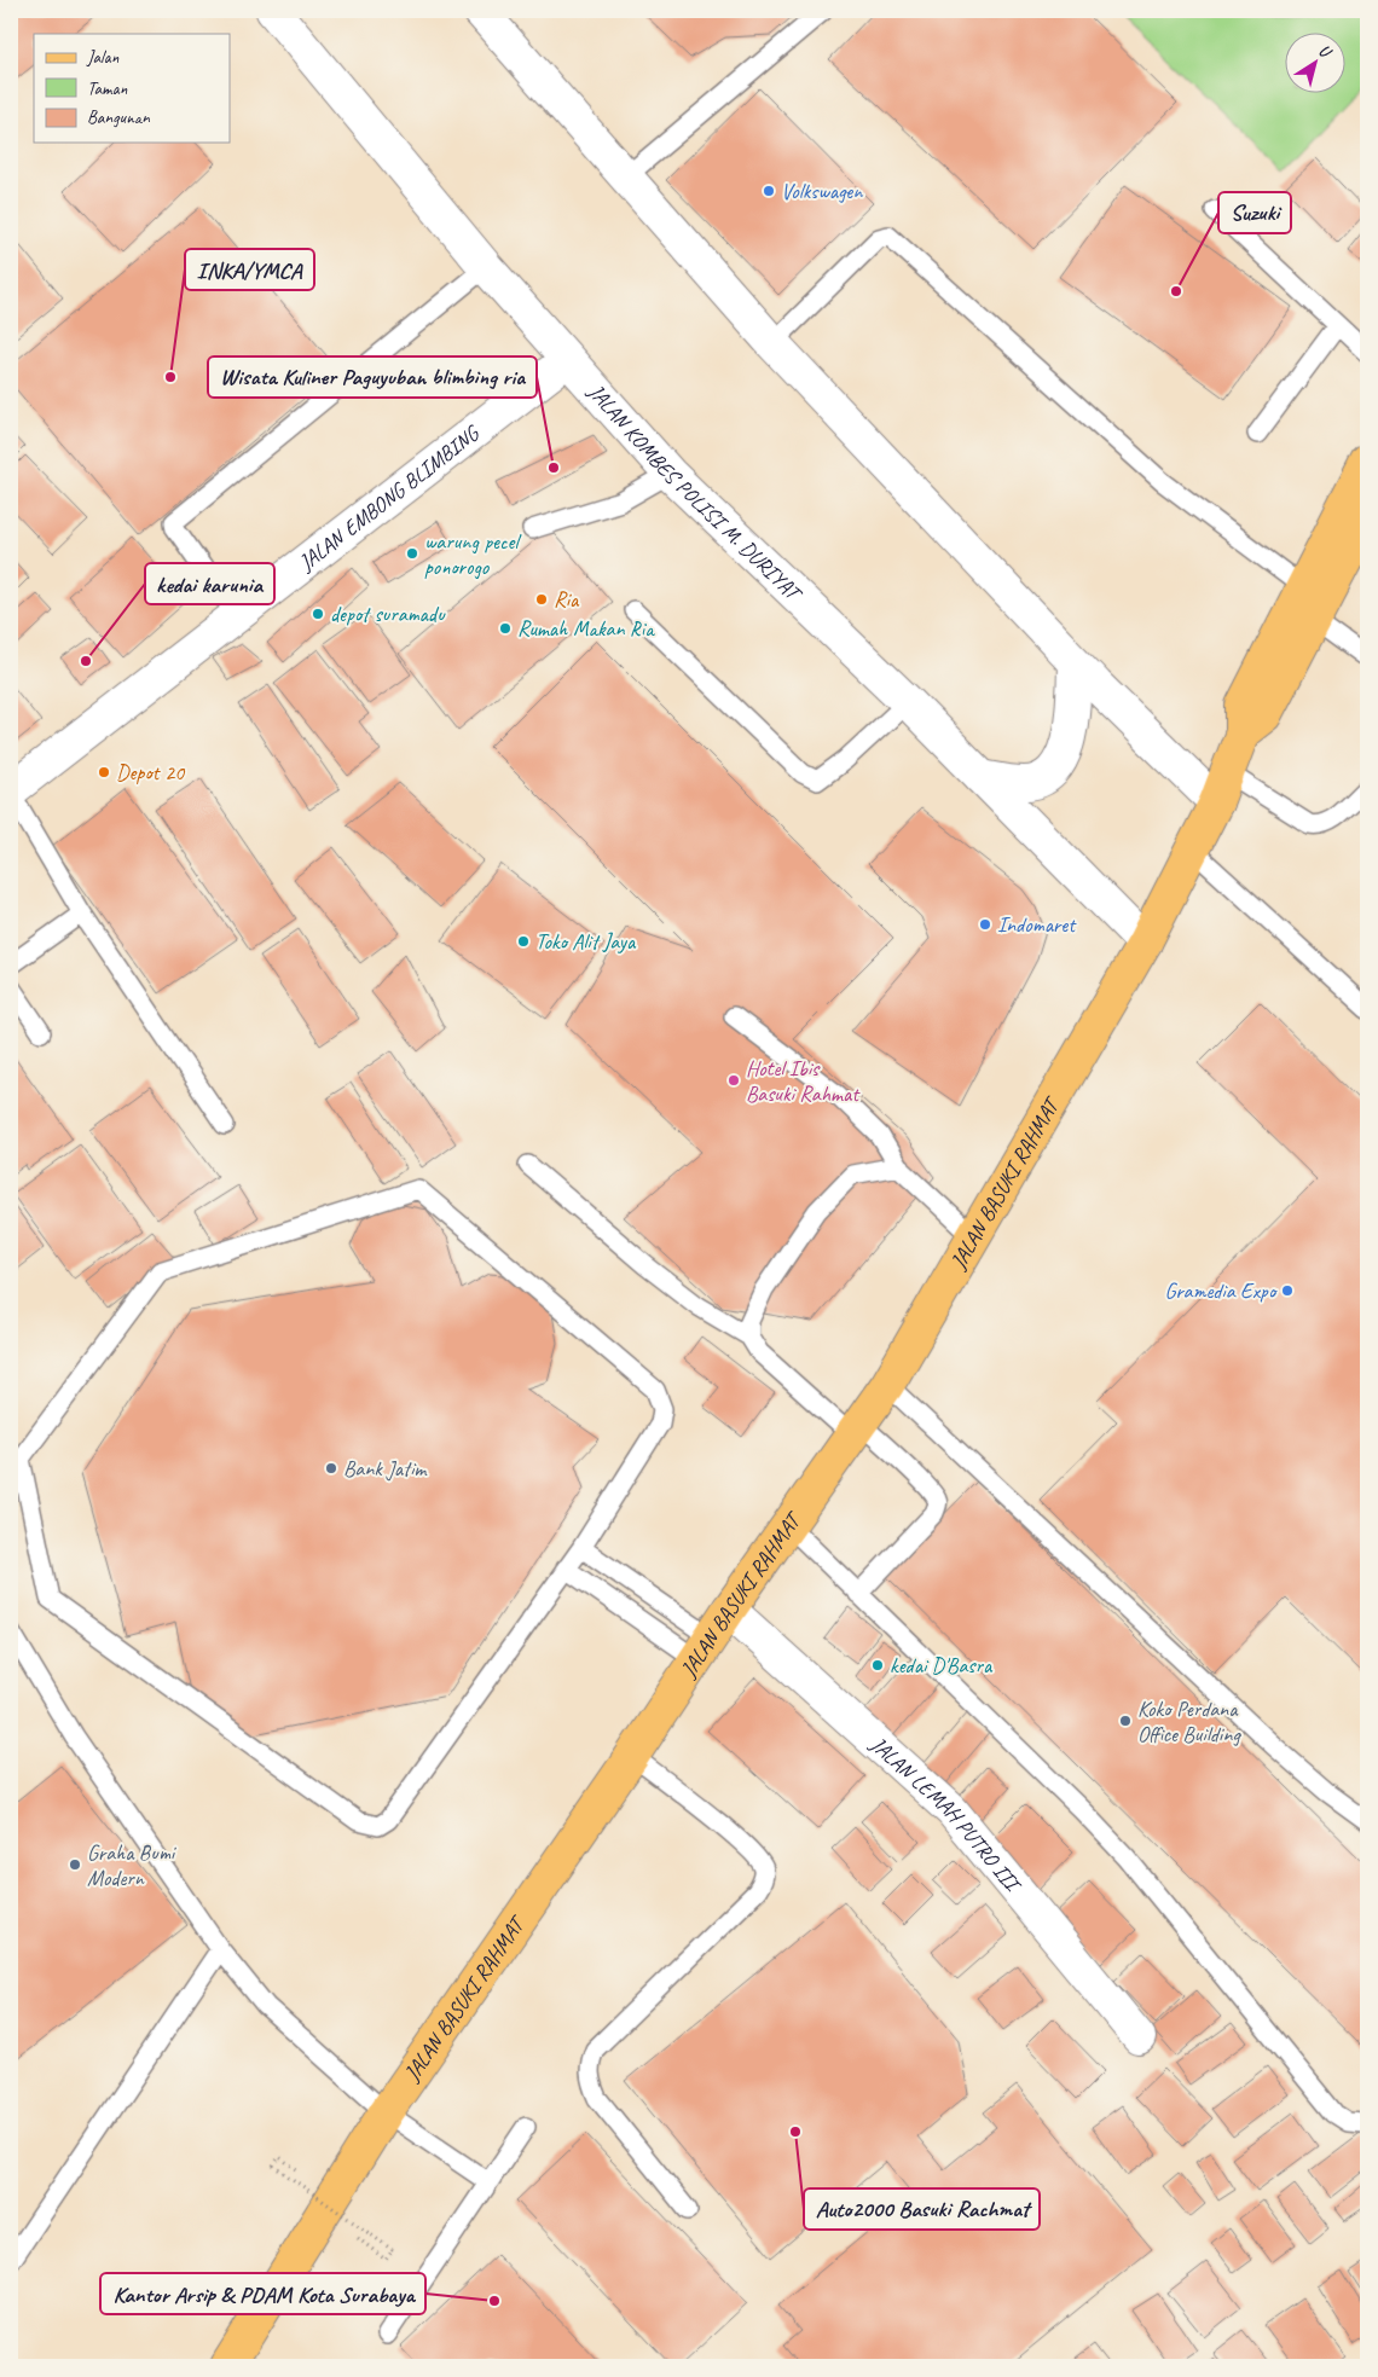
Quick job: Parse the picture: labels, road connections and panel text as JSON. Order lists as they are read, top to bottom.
{
  "streets": {
    "main road": ["JALAN BASUKI RAHMAT"],
    "street": ["JALAN KOMBES POLISI M. DURIYAT", "JALAN EMBONG BLIMBING", "JALAN LEMAH PUTRO III"]
  },
  "crossings": [
    ["JALAN KOMBES POLISI M. DURIYAT", "JALAN EMBONG BLIMBING"],
    ["JALAN KOMBES POLISI M. DURIYAT", "JALAN BASUKI RAHMAT"],
    ["JALAN BASUKI RAHMAT", "JALAN LEMAH PUTRO III"]
  ],
  "places": [
    "Volkswagen",
    "Suzuki",
    "INKA/YMCA",
    "Wisata Kuliner Paguyuban blimbing ria",
    "warung pecel ponorogo",
    "Ria",
    "depot suramadu",
    "Rumah Makan Ria",
    "kedai karunia",
    "Depot 20",
    "Indomaret",
    "Toko Alit Jaya",
    "Hotel Ibis Basuki Rahmat",
    "Gramedia Expo",
    "Bank Jatim",
    "kedai D'Basra",
    "Koko Perdana Office Building",
    "Graha Bumi Modern",
    "Auto2000 Basuki Rachmat",
    "Kantor Arsip & PDAM Kota Surabaya"
  ],
  "legend": ["Jalan", "Taman", "Bangunan"],
  "north": "top right"
}
